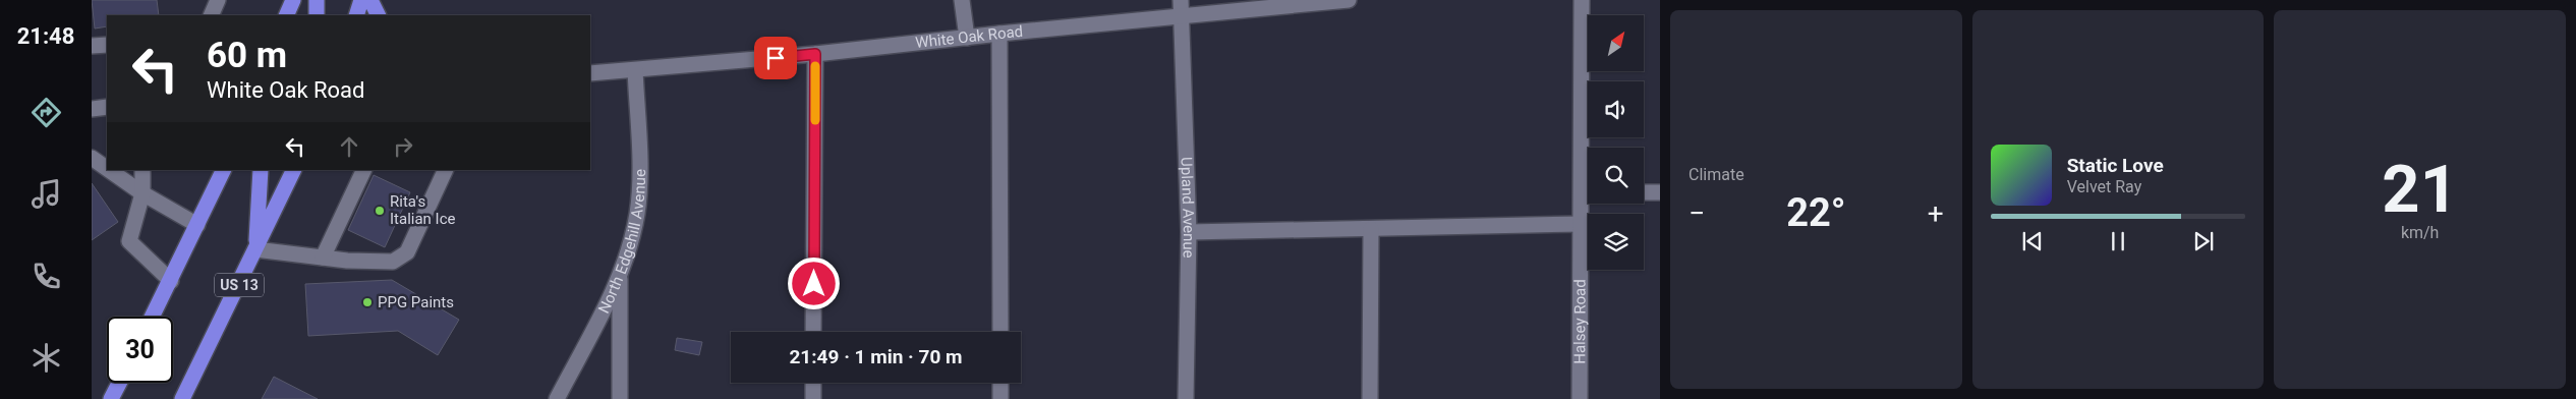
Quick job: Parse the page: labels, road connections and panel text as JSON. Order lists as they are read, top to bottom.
{
  "streets": {
    "highway": ["US 13"],
    "street": [
      "White Oak Road",
      "Upland Avenue",
      "North Edgehill Avenue",
      "Halsey Road"
    ]
  },
  "crossings": [
    ["White Oak Road", "Upland Avenue"],
    ["White Oak Road", "North Edgehill Avenue"]
  ],
  "places": ["Rita's Italian Ice", "PPG Paints"],
  "north": "top right",
  "page": {
    "tabs": "21:48",
    "tile": [
      "Climate",
      ["21", "km/h"]
    ],
    "turn": ["60 m", "White Oak Road"],
    "song": ["Static Love", "Velvet Ray"],
    "heat": ["−", "22°", "+"],
    "limit": "30",
    "trip": "21:49 · 1 min · 70 m"
  }
}
